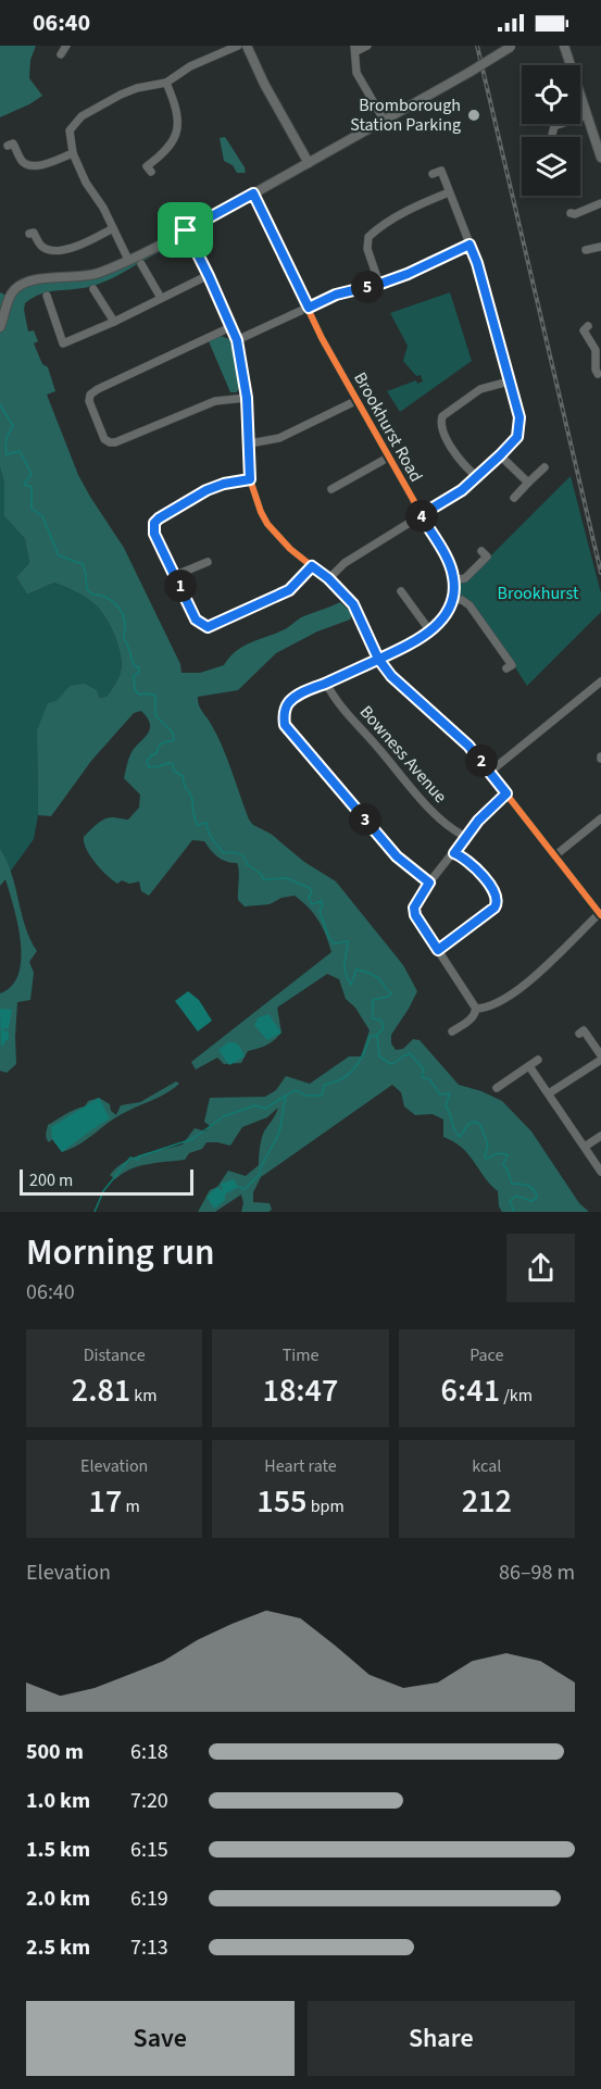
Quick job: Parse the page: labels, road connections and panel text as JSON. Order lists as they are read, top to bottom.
{
  "streets": {
    "street": ["Brookhurst Road", "Bowness Avenue"]
  },
  "parks": ["Brookhurst"],
  "places": ["Bromborough Station Parking"],
  "scale_bar": "200 m",
  "page": {
    "status": "06:40",
    "pins": [
      "5",
      "4",
      "1",
      "2",
      "3"
    ],
    "scale": "200 m",
    "heading": ["Morning run", "06:40"],
    "stats": [
      ["Distance", "2.81 km"],
      ["Time", "18:47"],
      ["Pace", "6:41 /km"],
      ["Elevation", "17 m"],
      ["Heart rate", "155 bpm"],
      ["kcal", "212"]
    ],
    "chart": ["Elevation", "86–98 m"],
    "list": [
      {
        "name": "500 m",
        "note": "6:18"
      },
      {
        "name": "1.0 km",
        "note": "7:20"
      },
      {
        "name": "1.5 km",
        "note": "6:15"
      },
      {
        "name": "2.0 km",
        "note": "6:19"
      },
      {
        "name": "2.5 km",
        "note": "7:13"
      }
    ],
    "buttons": ["Save", "Share"]
  }
}
